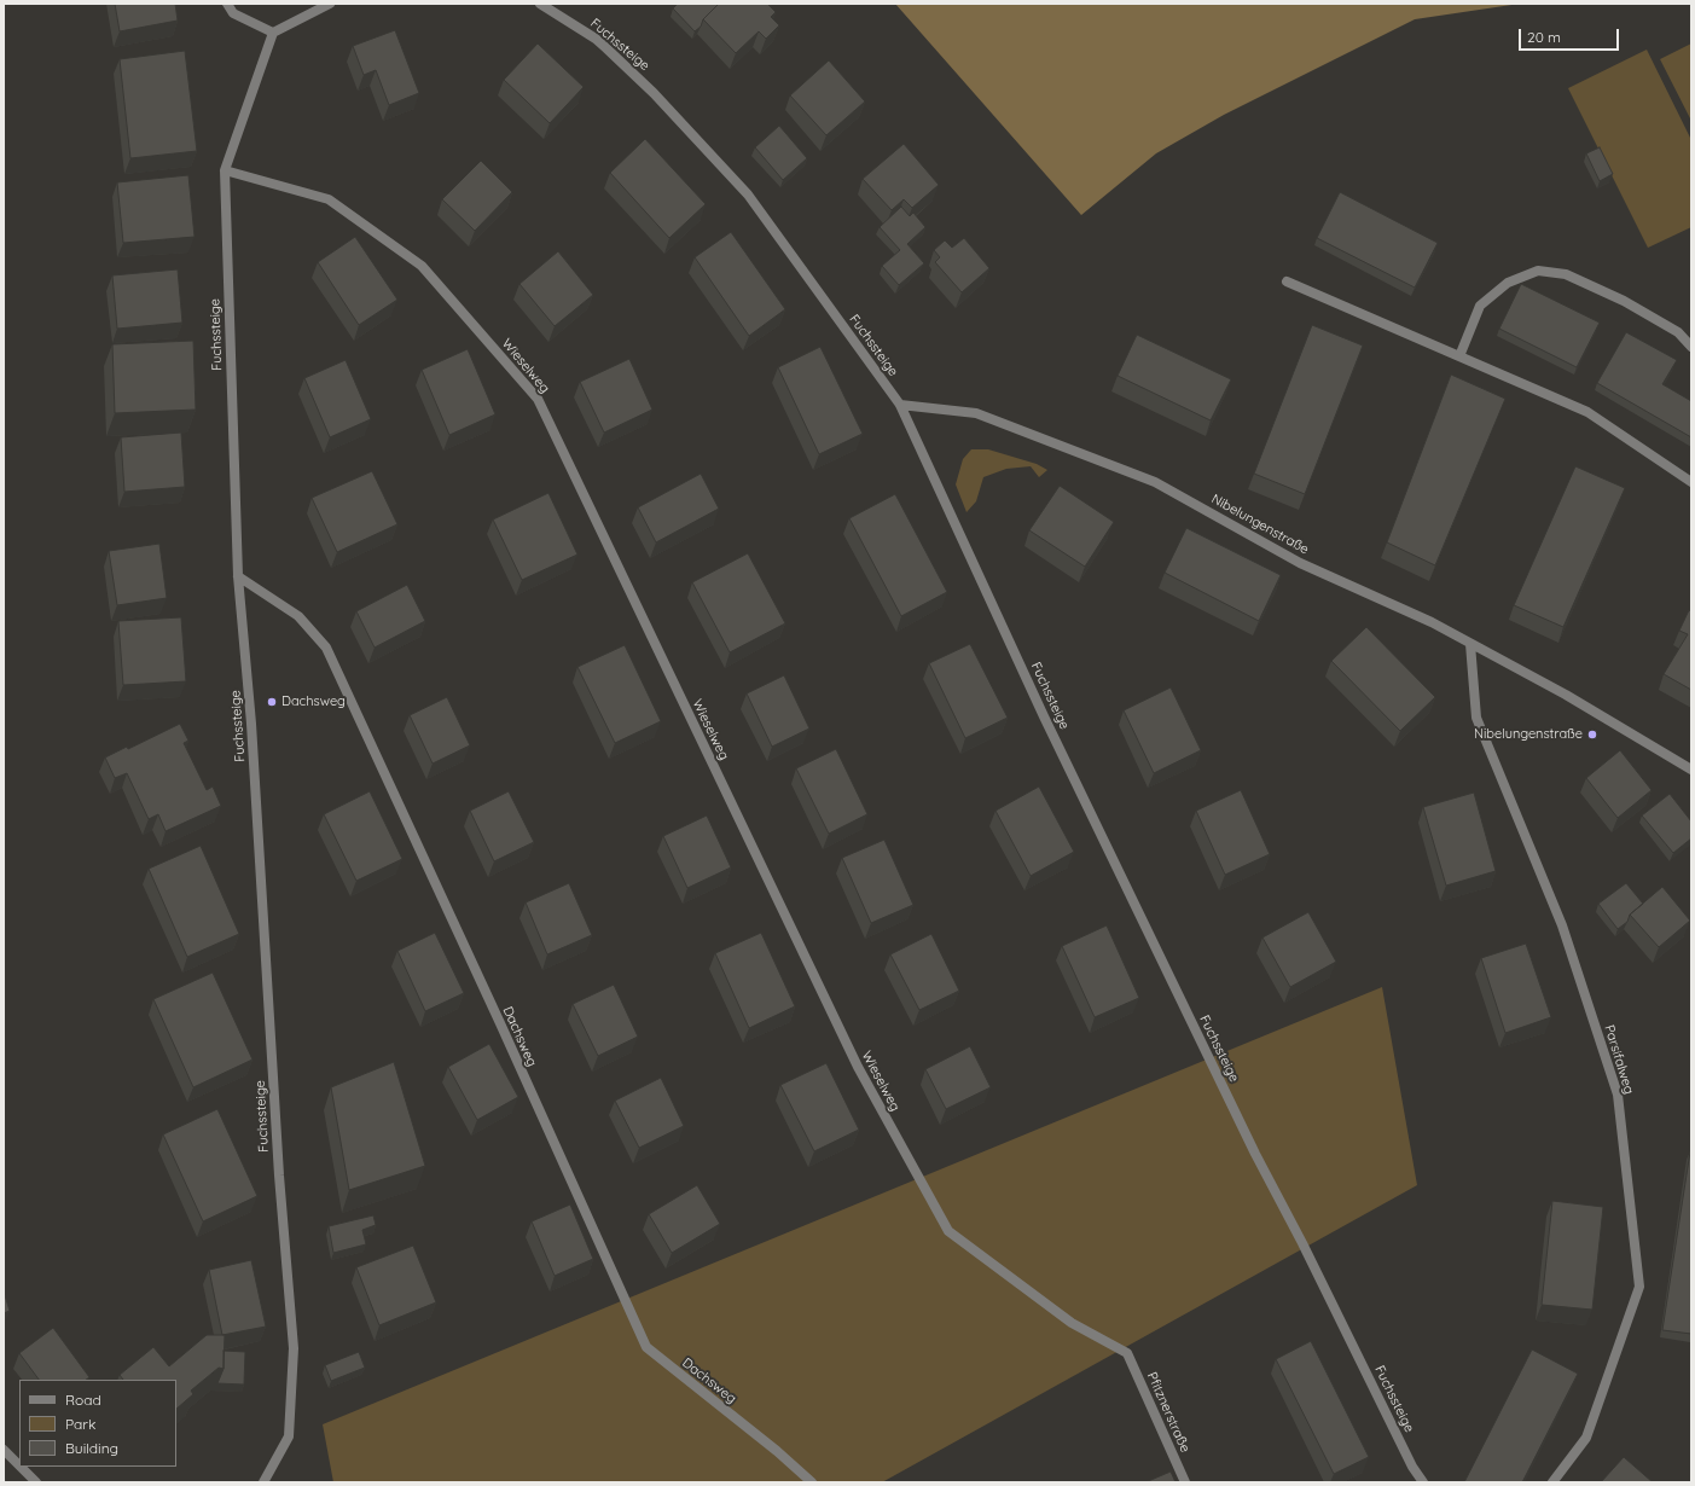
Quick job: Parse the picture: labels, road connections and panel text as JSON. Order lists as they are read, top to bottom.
{
  "streets": {
    "street": [
      "Fuchssteige",
      "Wieselweg",
      "Nibelungenstraße",
      "Dachsweg",
      "Parsifalweg",
      "Pfitznerstraße"
    ]
  },
  "crossings": [
    ["Fuchssteige", "Wieselweg"],
    ["Fuchssteige", "Nibelungenstraße"],
    ["Fuchssteige", "Dachsweg"],
    ["Wieselweg", "Pfitznerstraße"],
    ["Nibelungenstraße", "Parsifalweg"]
  ],
  "places": ["Dachsweg", "Nibelungenstraße"],
  "legend": ["Road", "Park", "Building"],
  "scale_bar": "20 m"
}
